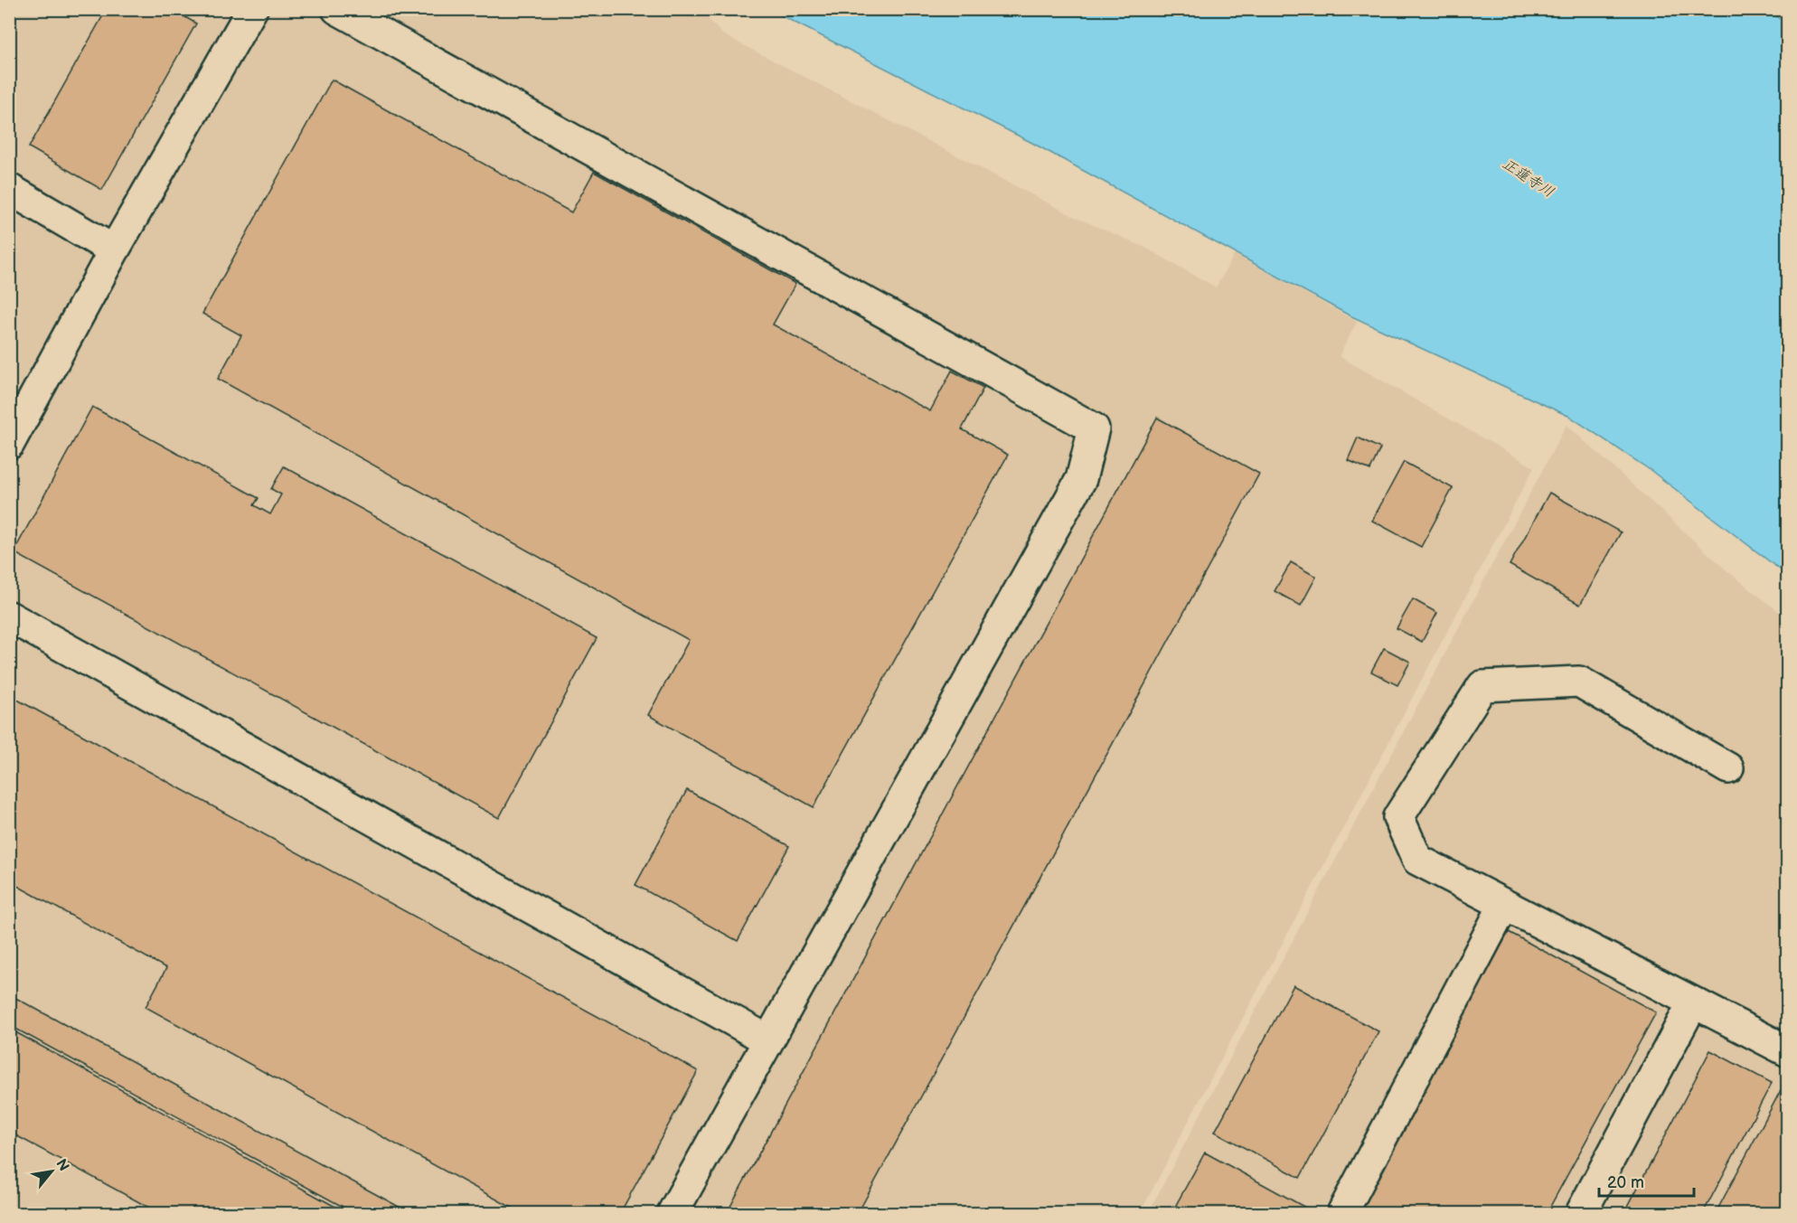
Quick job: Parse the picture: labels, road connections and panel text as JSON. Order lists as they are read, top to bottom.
{
  "water": ["正蓮寺川"],
  "scale_bar": "20 m",
  "north": "top right"
}
